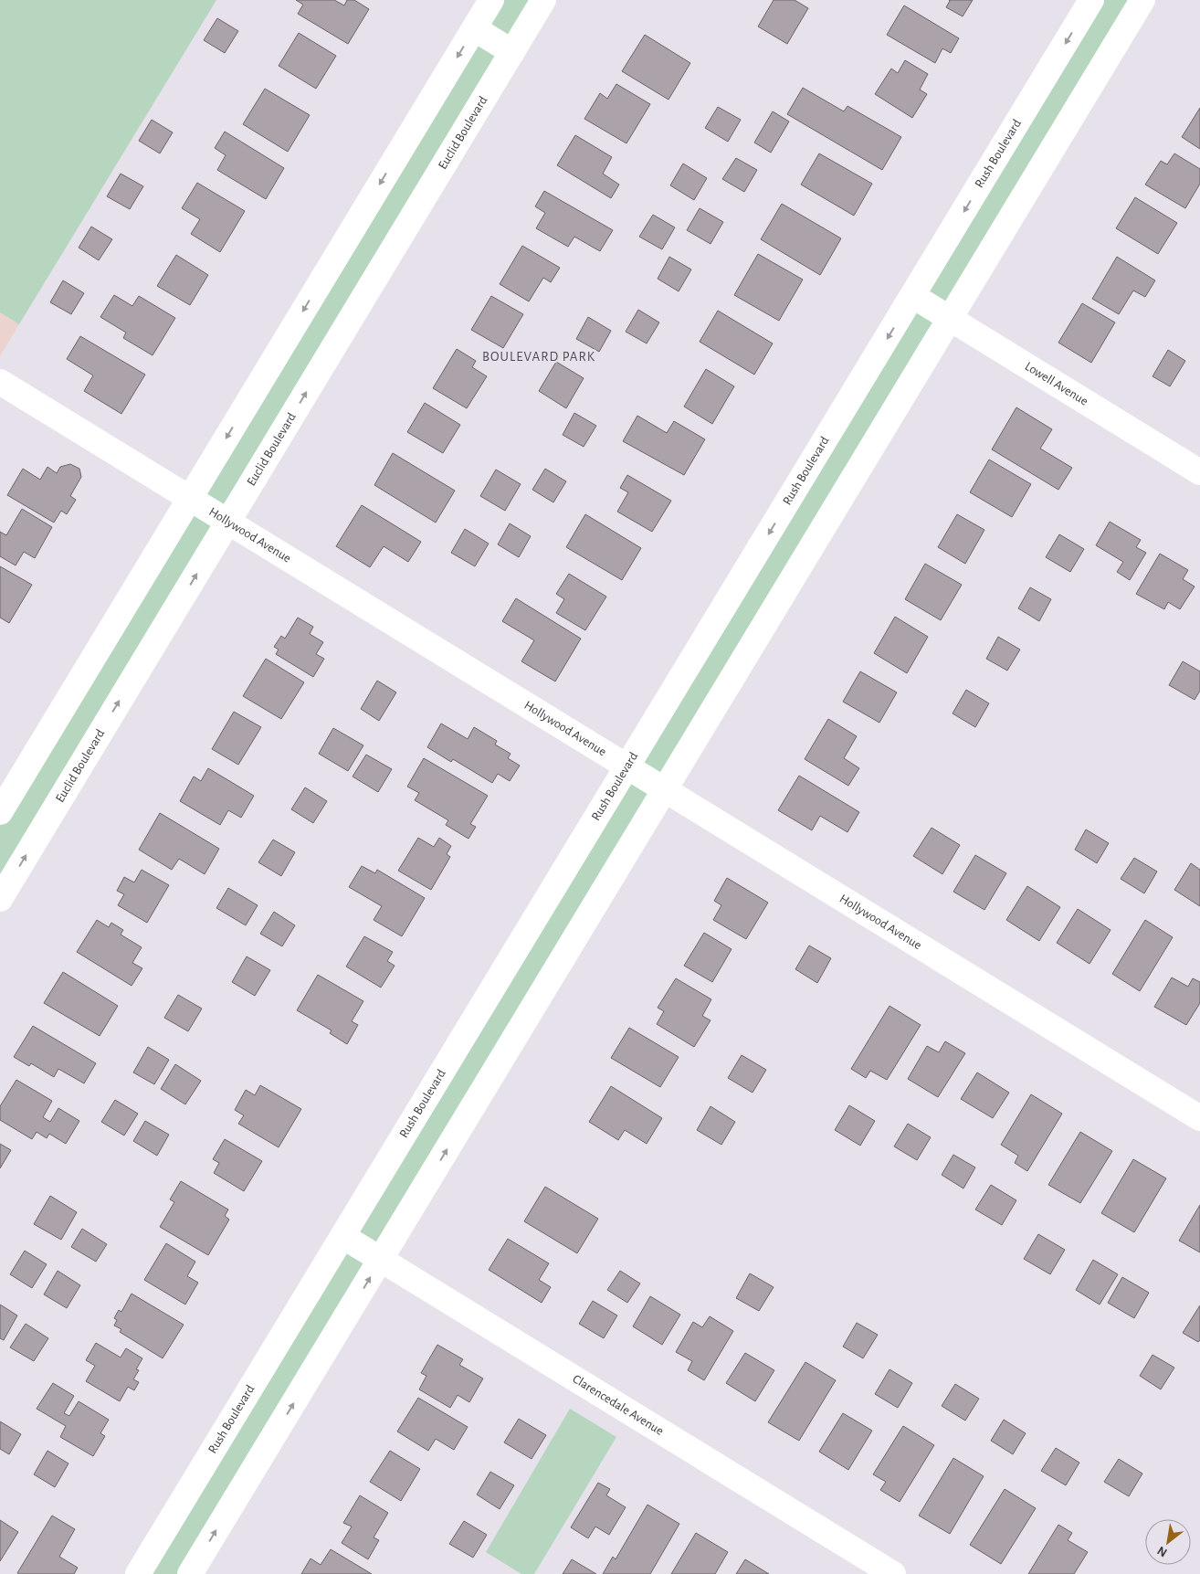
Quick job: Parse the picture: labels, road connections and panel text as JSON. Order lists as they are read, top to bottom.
{
  "streets": {
    "street": [
      "Euclid Boulevard",
      "Rush Boulevard",
      "Lowell Avenue",
      "Hollywood Avenue",
      "Clarencedale Avenue"
    ]
  },
  "crossings": [
    ["Euclid Boulevard", "Hollywood Avenue"],
    ["Rush Boulevard", "Lowell Avenue"],
    ["Rush Boulevard", "Hollywood Avenue"],
    ["Rush Boulevard", "Clarencedale Avenue"]
  ],
  "districts": ["BOULEVARD PARK"],
  "north": "bottom left"
}
